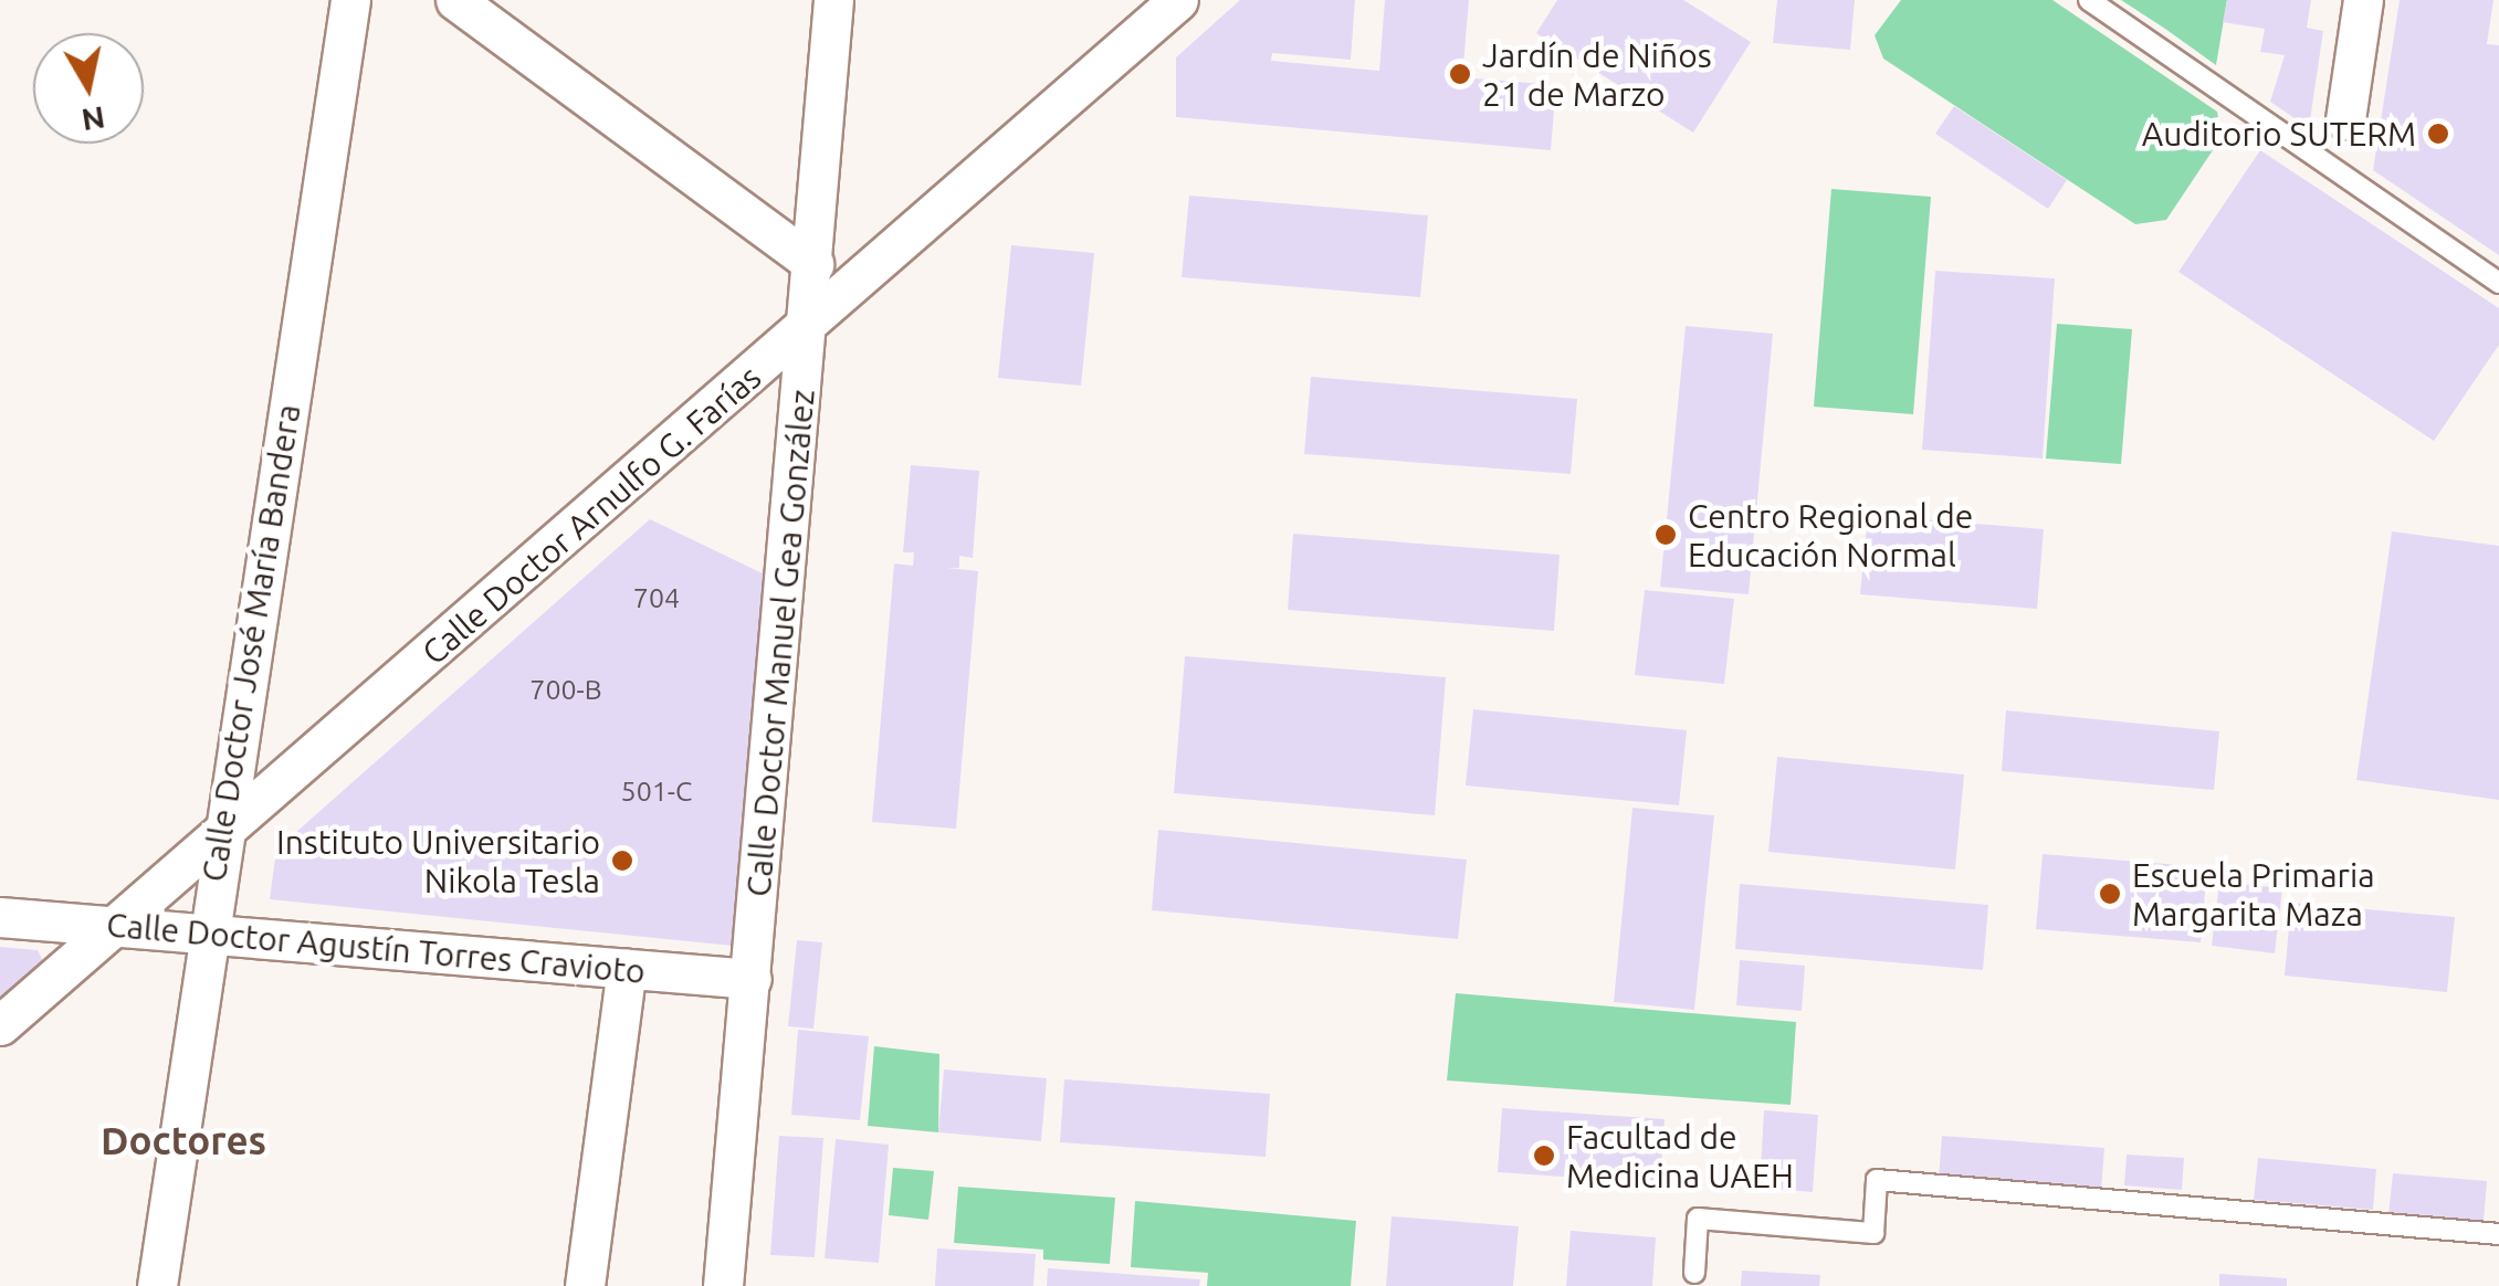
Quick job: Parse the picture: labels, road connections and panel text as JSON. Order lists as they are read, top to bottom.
{
  "streets": {
    "street": [
      "Calle Doctor Arnulfo G. Farías",
      "Calle Doctor José María Bandera",
      "Calle Doctor Manuel Gea González",
      "Calle Doctor Agustín Torres Cravioto"
    ]
  },
  "crossings": [
    ["Calle Doctor Arnulfo G. Farías", "Calle Doctor José María Bandera"],
    ["Calle Doctor Arnulfo G. Farías", "Calle Doctor Manuel Gea González"],
    ["Calle Doctor Arnulfo G. Farías", "Calle Doctor Agustín Torres Cravioto"],
    ["Calle Doctor José María Bandera", "Calle Doctor Agustín Torres Cravioto"],
    ["Calle Doctor Manuel Gea González", "Calle Doctor Agustín Torres Cravioto"]
  ],
  "districts": ["Doctores"],
  "places": [
    "Jardín de Niños 21 de Marzo",
    "Auditorio SUTERM",
    "Centro Regional de Educación Normal",
    "Instituto Universitario Nikola Tesla",
    "Escuela Primaria Margarita Maza",
    "Facultad de Medicina UAEH"
  ],
  "house_numbers": ["704", "700-B", "501-C"],
  "north": "bottom"
}
